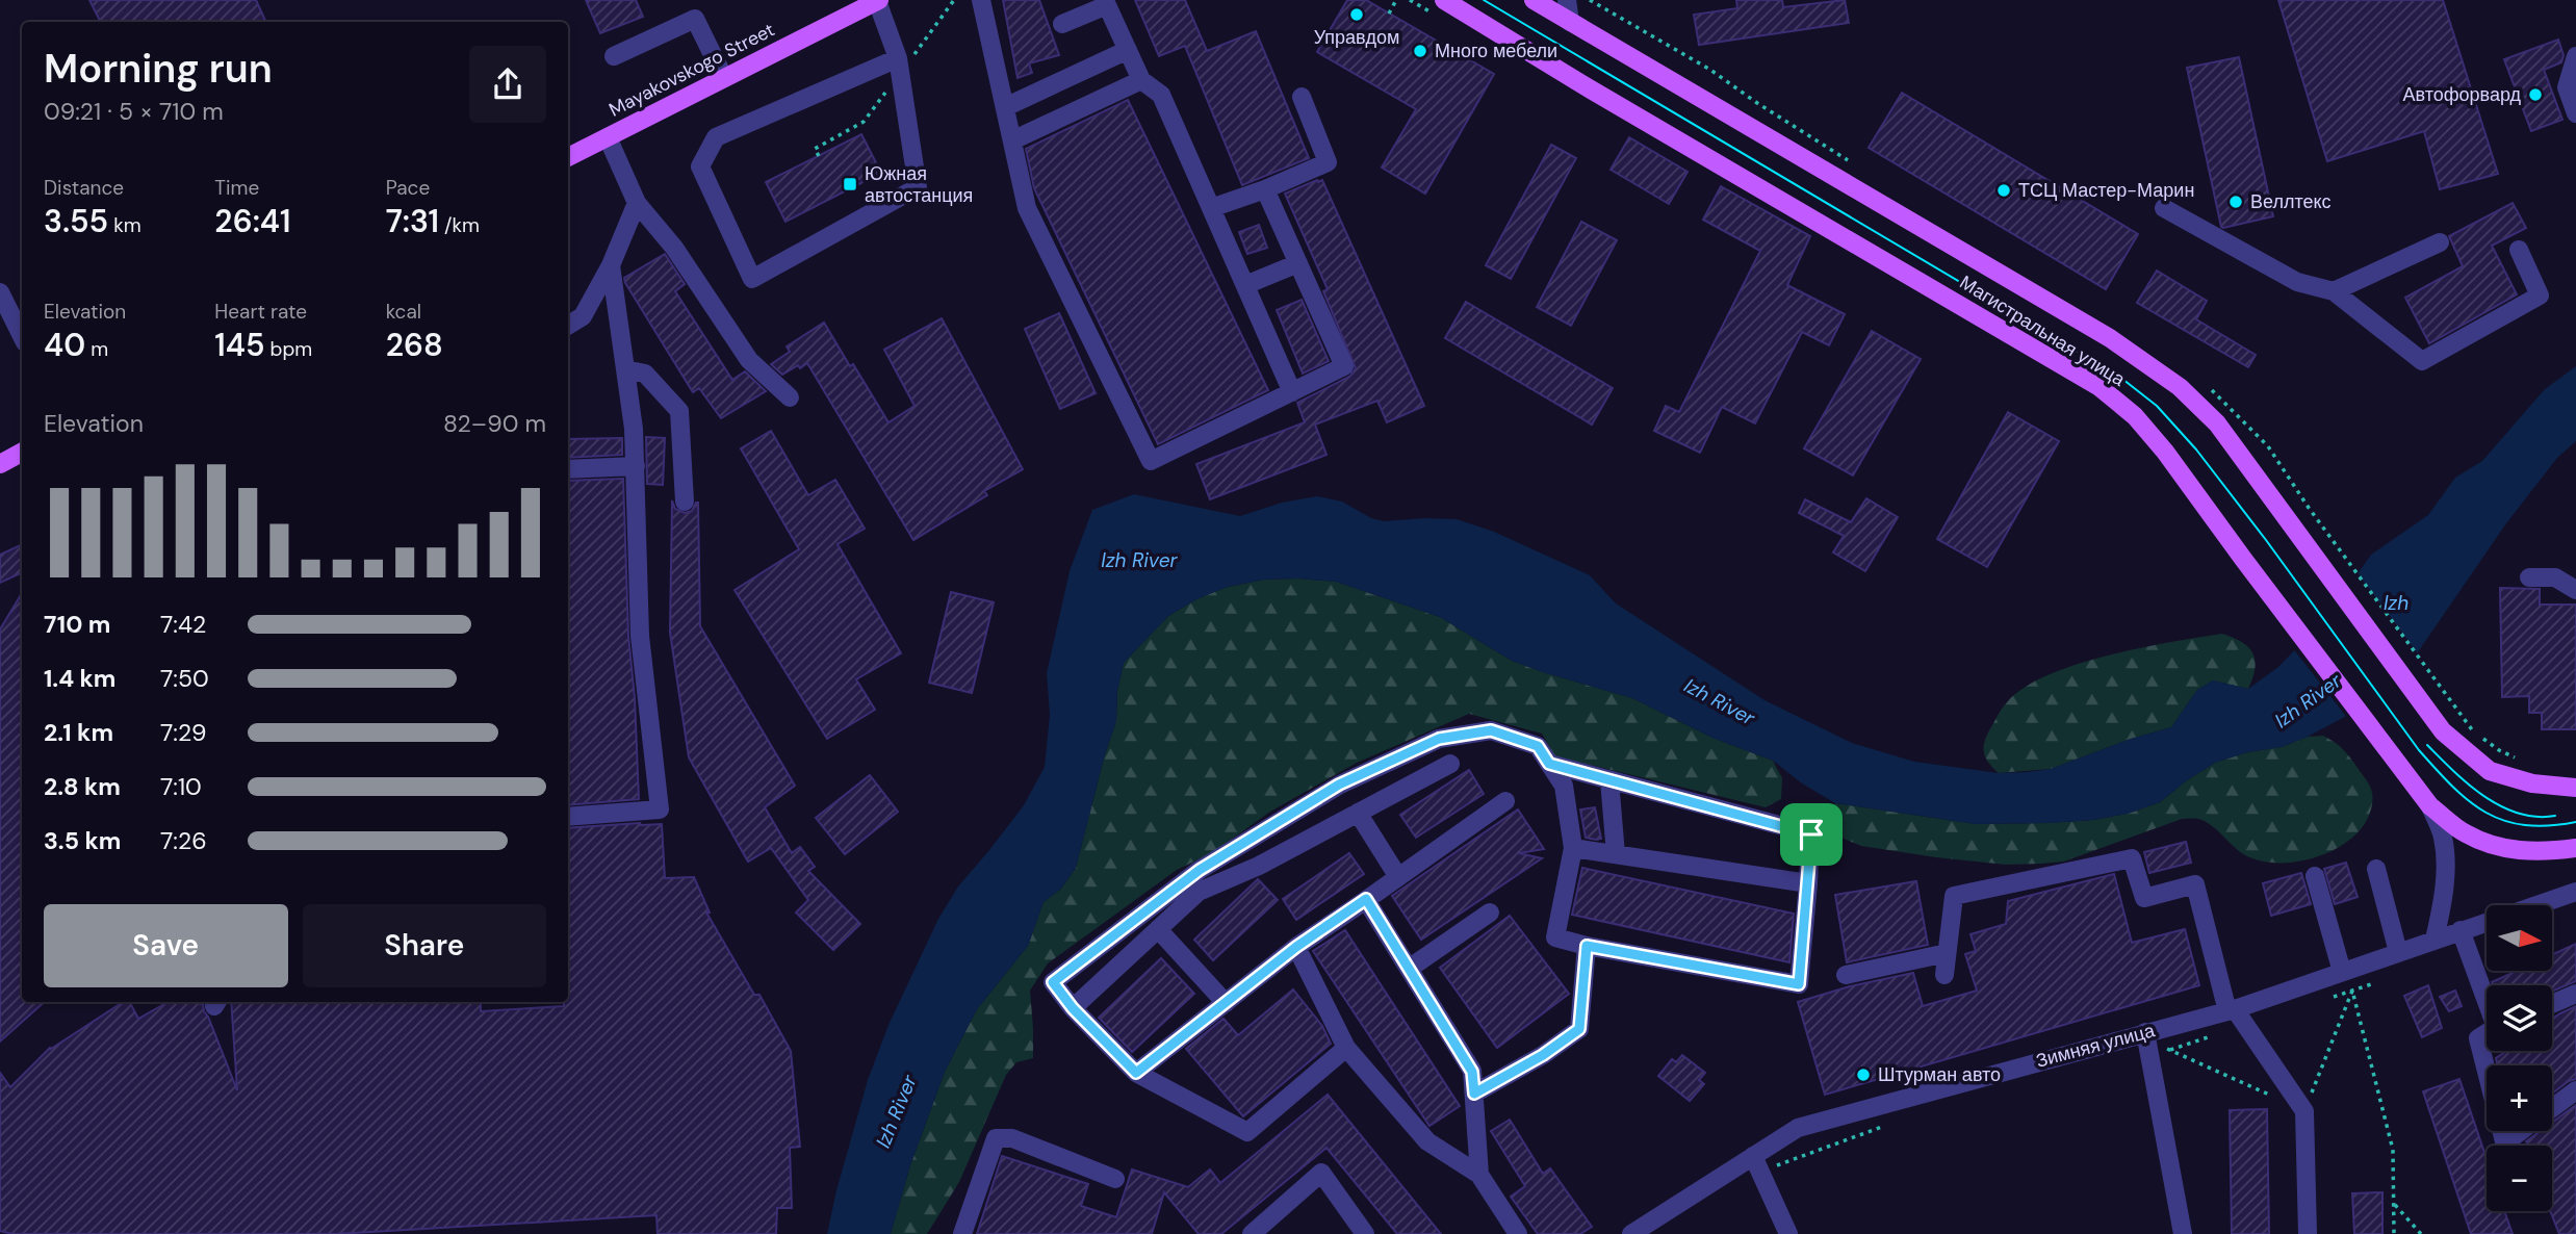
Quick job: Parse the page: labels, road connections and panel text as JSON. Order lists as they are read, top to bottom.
{
  "streets": {
    "main road": ["Mayakovskogo Street", "Магистральная улица"],
    "street": ["Зимняя улица"]
  },
  "water": ["Izh River", "Izh"],
  "places": {
    "other": [
      "Управдом",
      "Много мебели",
      "Автофорвард",
      "ТСЦ Мастер-Марин",
      "Веллтекс",
      "Штурман авто"
    ],
    "transit": ["Южная автостанция"]
  },
  "north": "right",
  "page": {
    "heading": ["Morning run", "09:21 · 5 × 710 m"],
    "stats": [
      ["Distance", "3.55 km"],
      ["Time", "26:41"],
      ["Pace", "7:31 /km"],
      ["Elevation", "40 m"],
      ["Heart rate", "145 bpm"],
      ["kcal", "268"]
    ],
    "chart": ["Elevation", "82–90 m"],
    "list": [
      {
        "name": "710 m",
        "note": "7:42"
      },
      {
        "name": "1.4 km",
        "note": "7:50"
      },
      {
        "name": "2.1 km",
        "note": "7:29"
      },
      {
        "name": "2.8 km",
        "note": "7:10"
      },
      {
        "name": "3.5 km",
        "note": "7:26"
      }
    ],
    "buttons": ["Save", "Share"],
    "map_buttons": ["+", "−"]
  }
}
